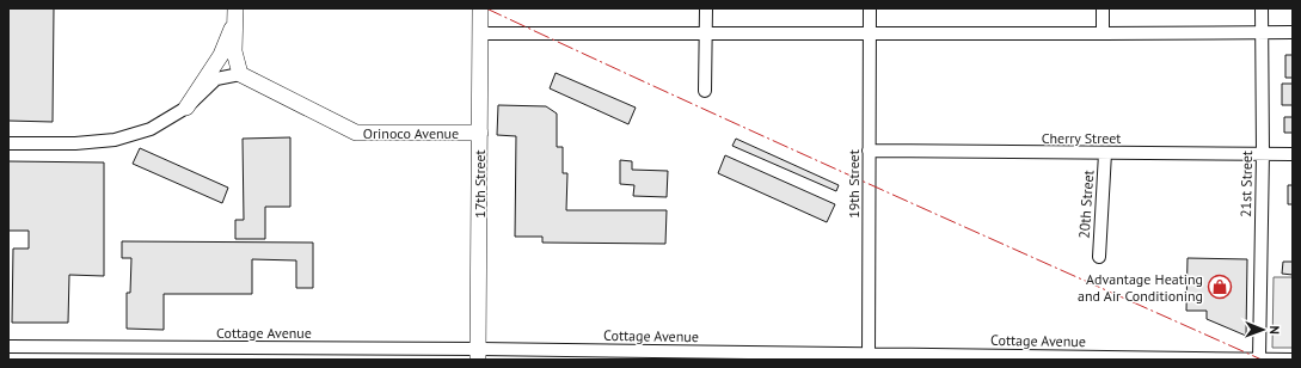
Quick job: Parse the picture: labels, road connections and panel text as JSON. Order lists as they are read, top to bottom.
{
  "streets": {
    "street": [
      "Orinoco Avenue",
      "Cherry Street",
      "17th Street",
      "19th Street",
      "21st Street",
      "20th Street",
      "Cottage Avenue"
    ]
  },
  "crossings": [
    ["Orinoco Avenue", "17th Street"],
    ["Cherry Street", "19th Street"],
    ["Cherry Street", "21st Street"],
    ["Cherry Street", "20th Street"],
    ["17th Street", "Cottage Avenue"],
    ["19th Street", "Cottage Avenue"],
    ["21st Street", "Cottage Avenue"]
  ],
  "places": {
    "shop": ["Advantage Heating and Air Conditioning"]
  },
  "north": "right"
}
